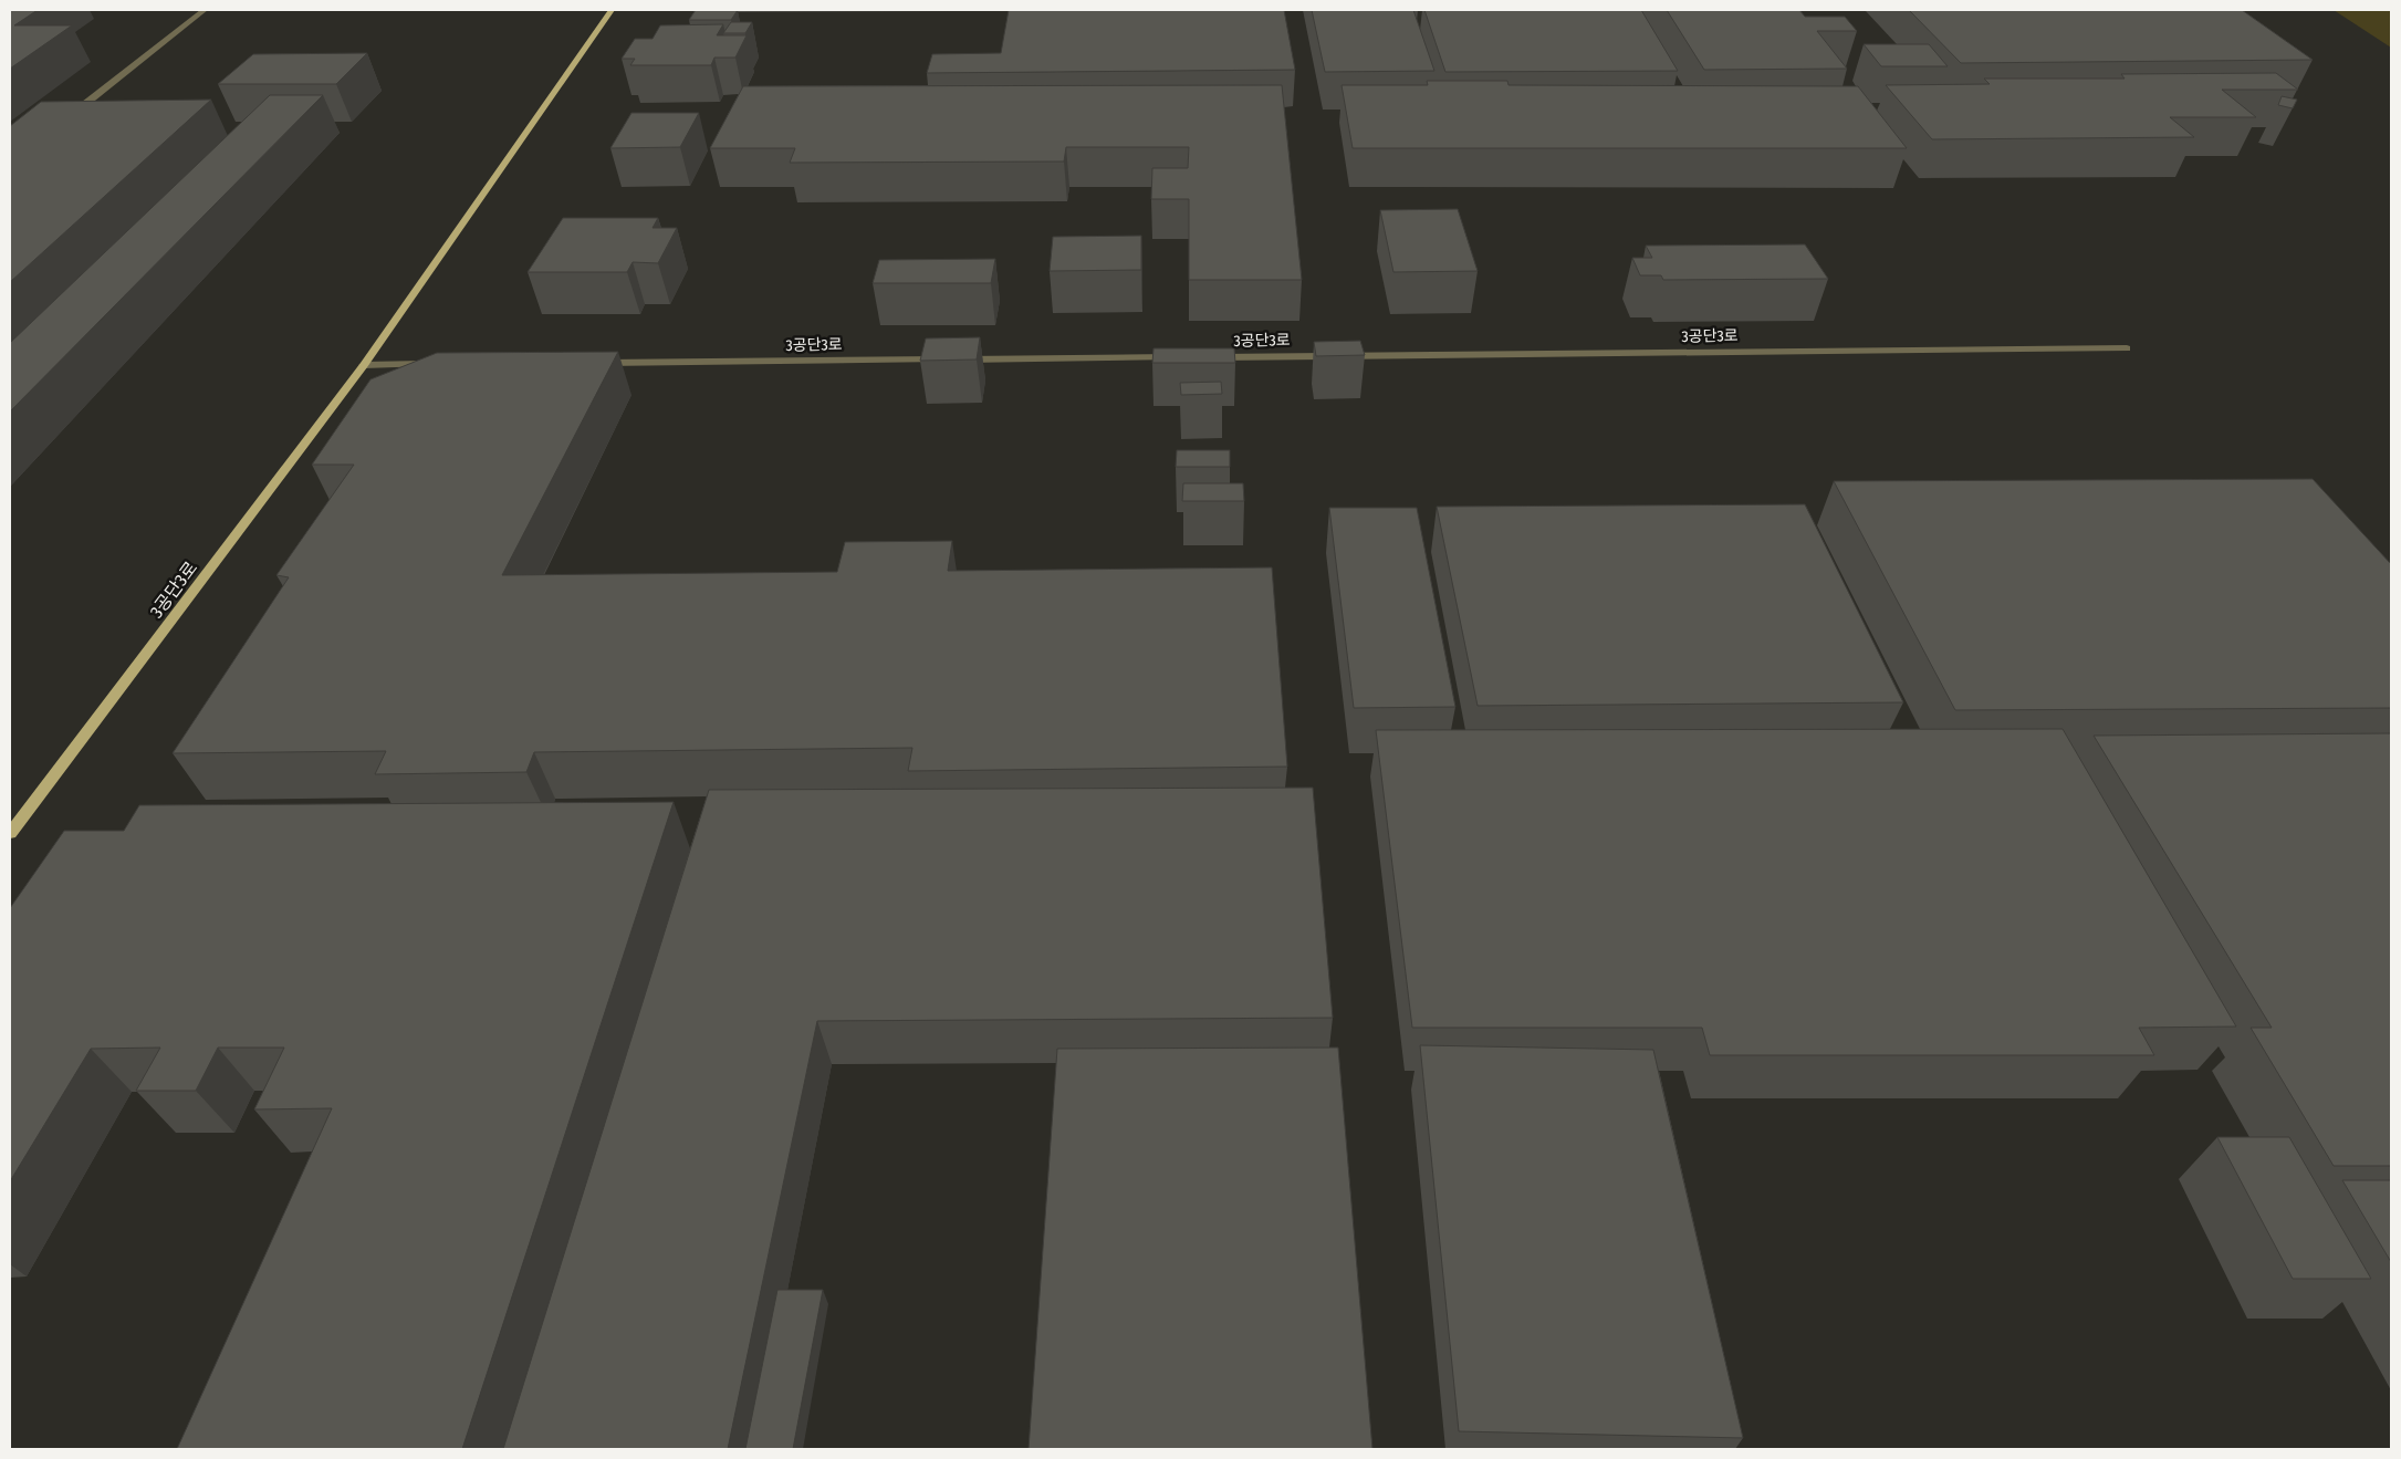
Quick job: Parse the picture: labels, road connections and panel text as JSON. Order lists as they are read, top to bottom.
{
  "streets": {
    "main road": ["3공단3로"]
  }
}
